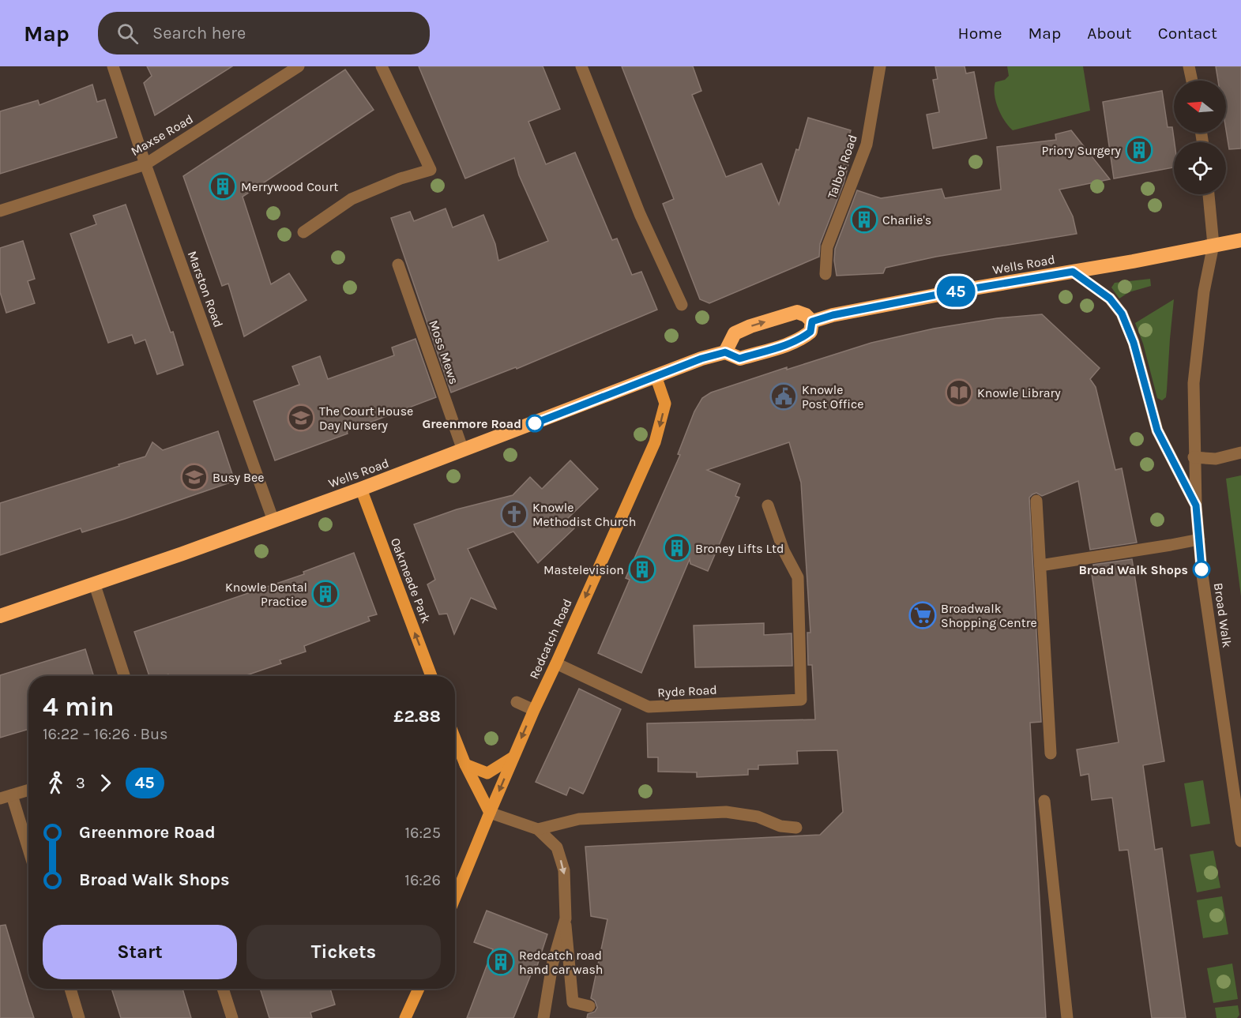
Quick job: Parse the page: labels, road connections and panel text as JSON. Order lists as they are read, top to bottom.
{
  "streets": {
    "highway": ["Wells Road"],
    "main road": ["Oakmeade Park", "Redcatch Road"],
    "street": [
      "Maxse Road",
      "Talbot Road",
      "Marston Road",
      "Moss Mews",
      "Broad Walk",
      "Ryde Road"
    ]
  },
  "crossings": [
    ["Maxse Road", "Marston Road"],
    ["Wells Road", "Marston Road"],
    ["Wells Road", "Moss Mews"],
    ["Wells Road", "Oakmeade Park"],
    ["Wells Road", "Broad Walk"],
    ["Wells Road", "Redcatch Road"],
    ["Redcatch Road", "Ryde Road"]
  ],
  "one_way": ["Oakmeade Park", "Redcatch Road"],
  "places": {
    "building": [
      "Priory Surgery",
      "Merrywood Court",
      "Charlie's",
      "Broney Lifts Ltd",
      "Mastelevision",
      "Knowle Dental Practice",
      "Redcatch road hand car wash"
    ],
    "library": ["Knowle Library"],
    "public building": ["Knowle Post Office"],
    "school or university": ["The Court House Day Nursery", "Busy Bee"],
    "other": ["Greenmore Road", "Broad Walk Shops"],
    "church": ["Knowle Methodist Church"],
    "supermarket": ["Broadwalk Shopping Centre"]
  },
  "lines": ["bus line 45"],
  "north": "left",
  "page": {
    "header": "Map",
    "search": "Search here",
    "nav": [
      "Home",
      "Map",
      "About",
      "Contact"
    ],
    "on_map": "45",
    "heading": ["4 min", "16:22 – 16:26 · Bus", "£2.88"],
    "legs": ["3", "45"],
    "list": [
      {
        "name": "Greenmore Road",
        "value": "16:25"
      },
      {
        "name": "Broad Walk Shops",
        "value": "16:26"
      }
    ],
    "buttons": ["Start", "Tickets"]
  }
}
